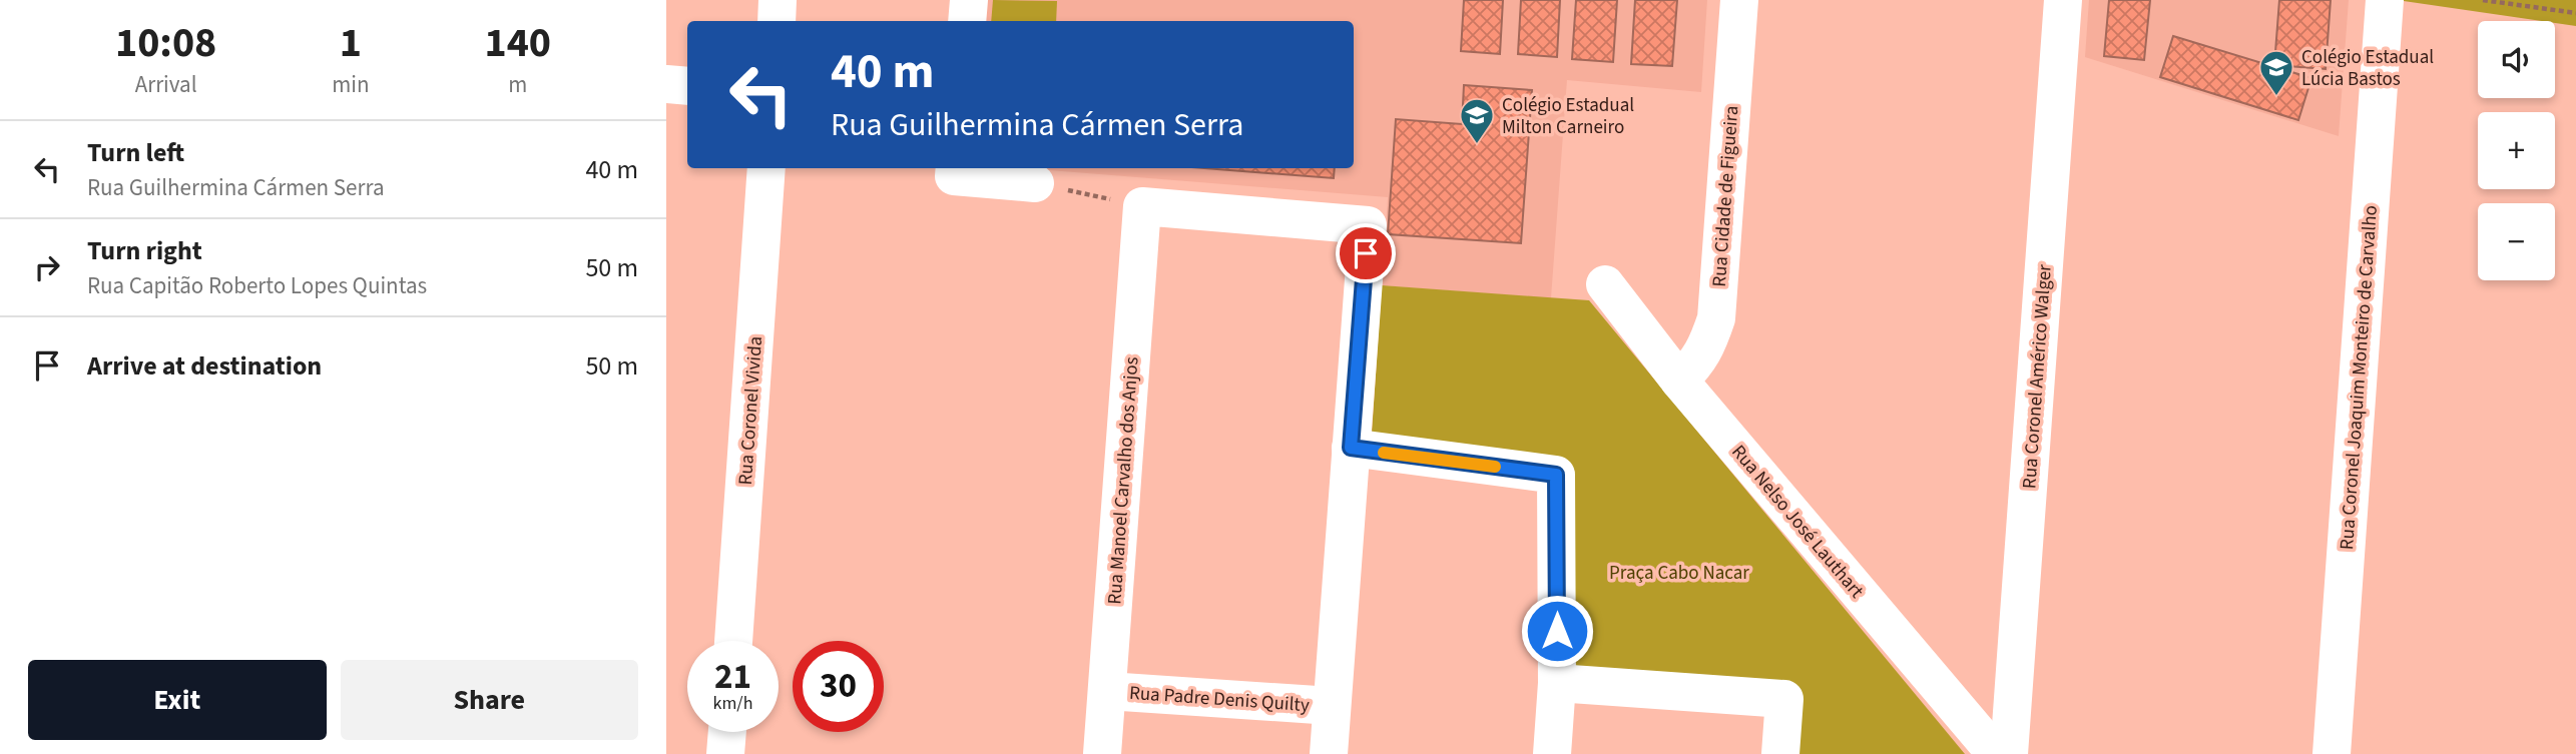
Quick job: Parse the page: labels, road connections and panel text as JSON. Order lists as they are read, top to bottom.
{
  "streets": {
    "street": [
      "Rua Cidade de Figueira",
      "Rua Coronel Américo Walger",
      "Rua Coronel Joaquim Monteiro de Carvalho",
      "Rua Coronel Vivida",
      "Rua Manoel Carvalho dos Anjos",
      "Rua Nelso José Lauthart",
      "Rua Padre Denis Quilty"
    ]
  },
  "crossings": [
    ["Rua Cidade de Figueira", "Rua Nelso José Lauthart"],
    ["Rua Manoel Carvalho dos Anjos", "Rua Padre Denis Quilty"]
  ],
  "parks": ["Praça Cabo Nacar"],
  "places": {
    "school or university": ["Colégio Estadual Lúcia Bastos", "Colégio Estadual Milton Carneiro"]
  },
  "page": {
    "eta": [
      "10:08",
      "Arrival",
      "1",
      "min",
      "140",
      "m"
    ],
    "map_buttons": ["+", "−"],
    "turn": ["40 m", "Rua Guilhermina Cármen Serra"],
    "list": [
      {
        "name": "Turn left",
        "note": "Rua Guilhermina Cármen Serra",
        "value": "40 m"
      },
      {
        "name": "Turn right",
        "note": "Rua Capitão Roberto Lopes Quintas",
        "value": "50 m"
      },
      {
        "name": "Arrive at destination",
        "value": "50 m"
      }
    ],
    "speed": "21 km/h",
    "limit": "30",
    "buttons": ["Exit", "Share"]
  }
}
